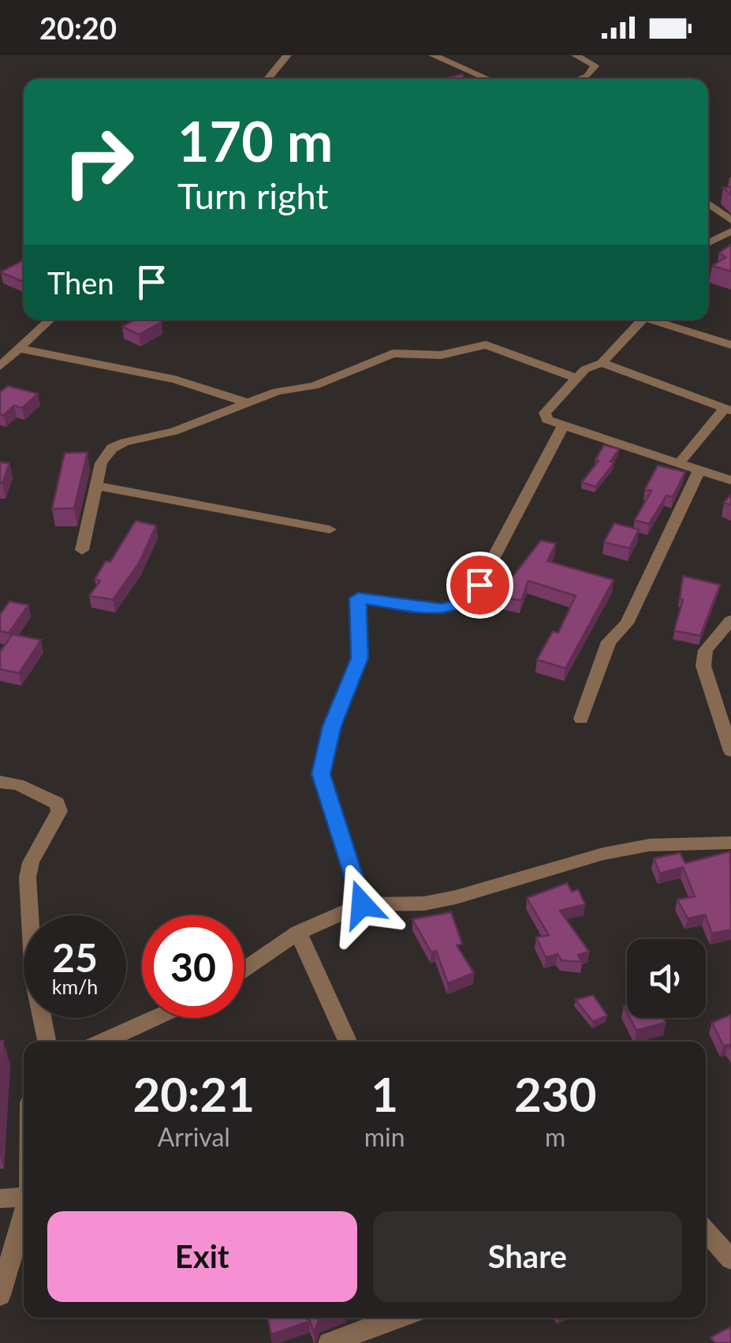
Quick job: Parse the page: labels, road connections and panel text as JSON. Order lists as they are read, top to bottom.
{
  "page": {
    "status": "20:20",
    "turn": ["170 m", "Turn right"],
    "then": "Then",
    "speed": "25 km/h",
    "limit": "30",
    "eta": [
      "20:21",
      "Arrival",
      "1",
      "min",
      "230",
      "m"
    ],
    "buttons": ["Exit", "Share"]
  }
}
